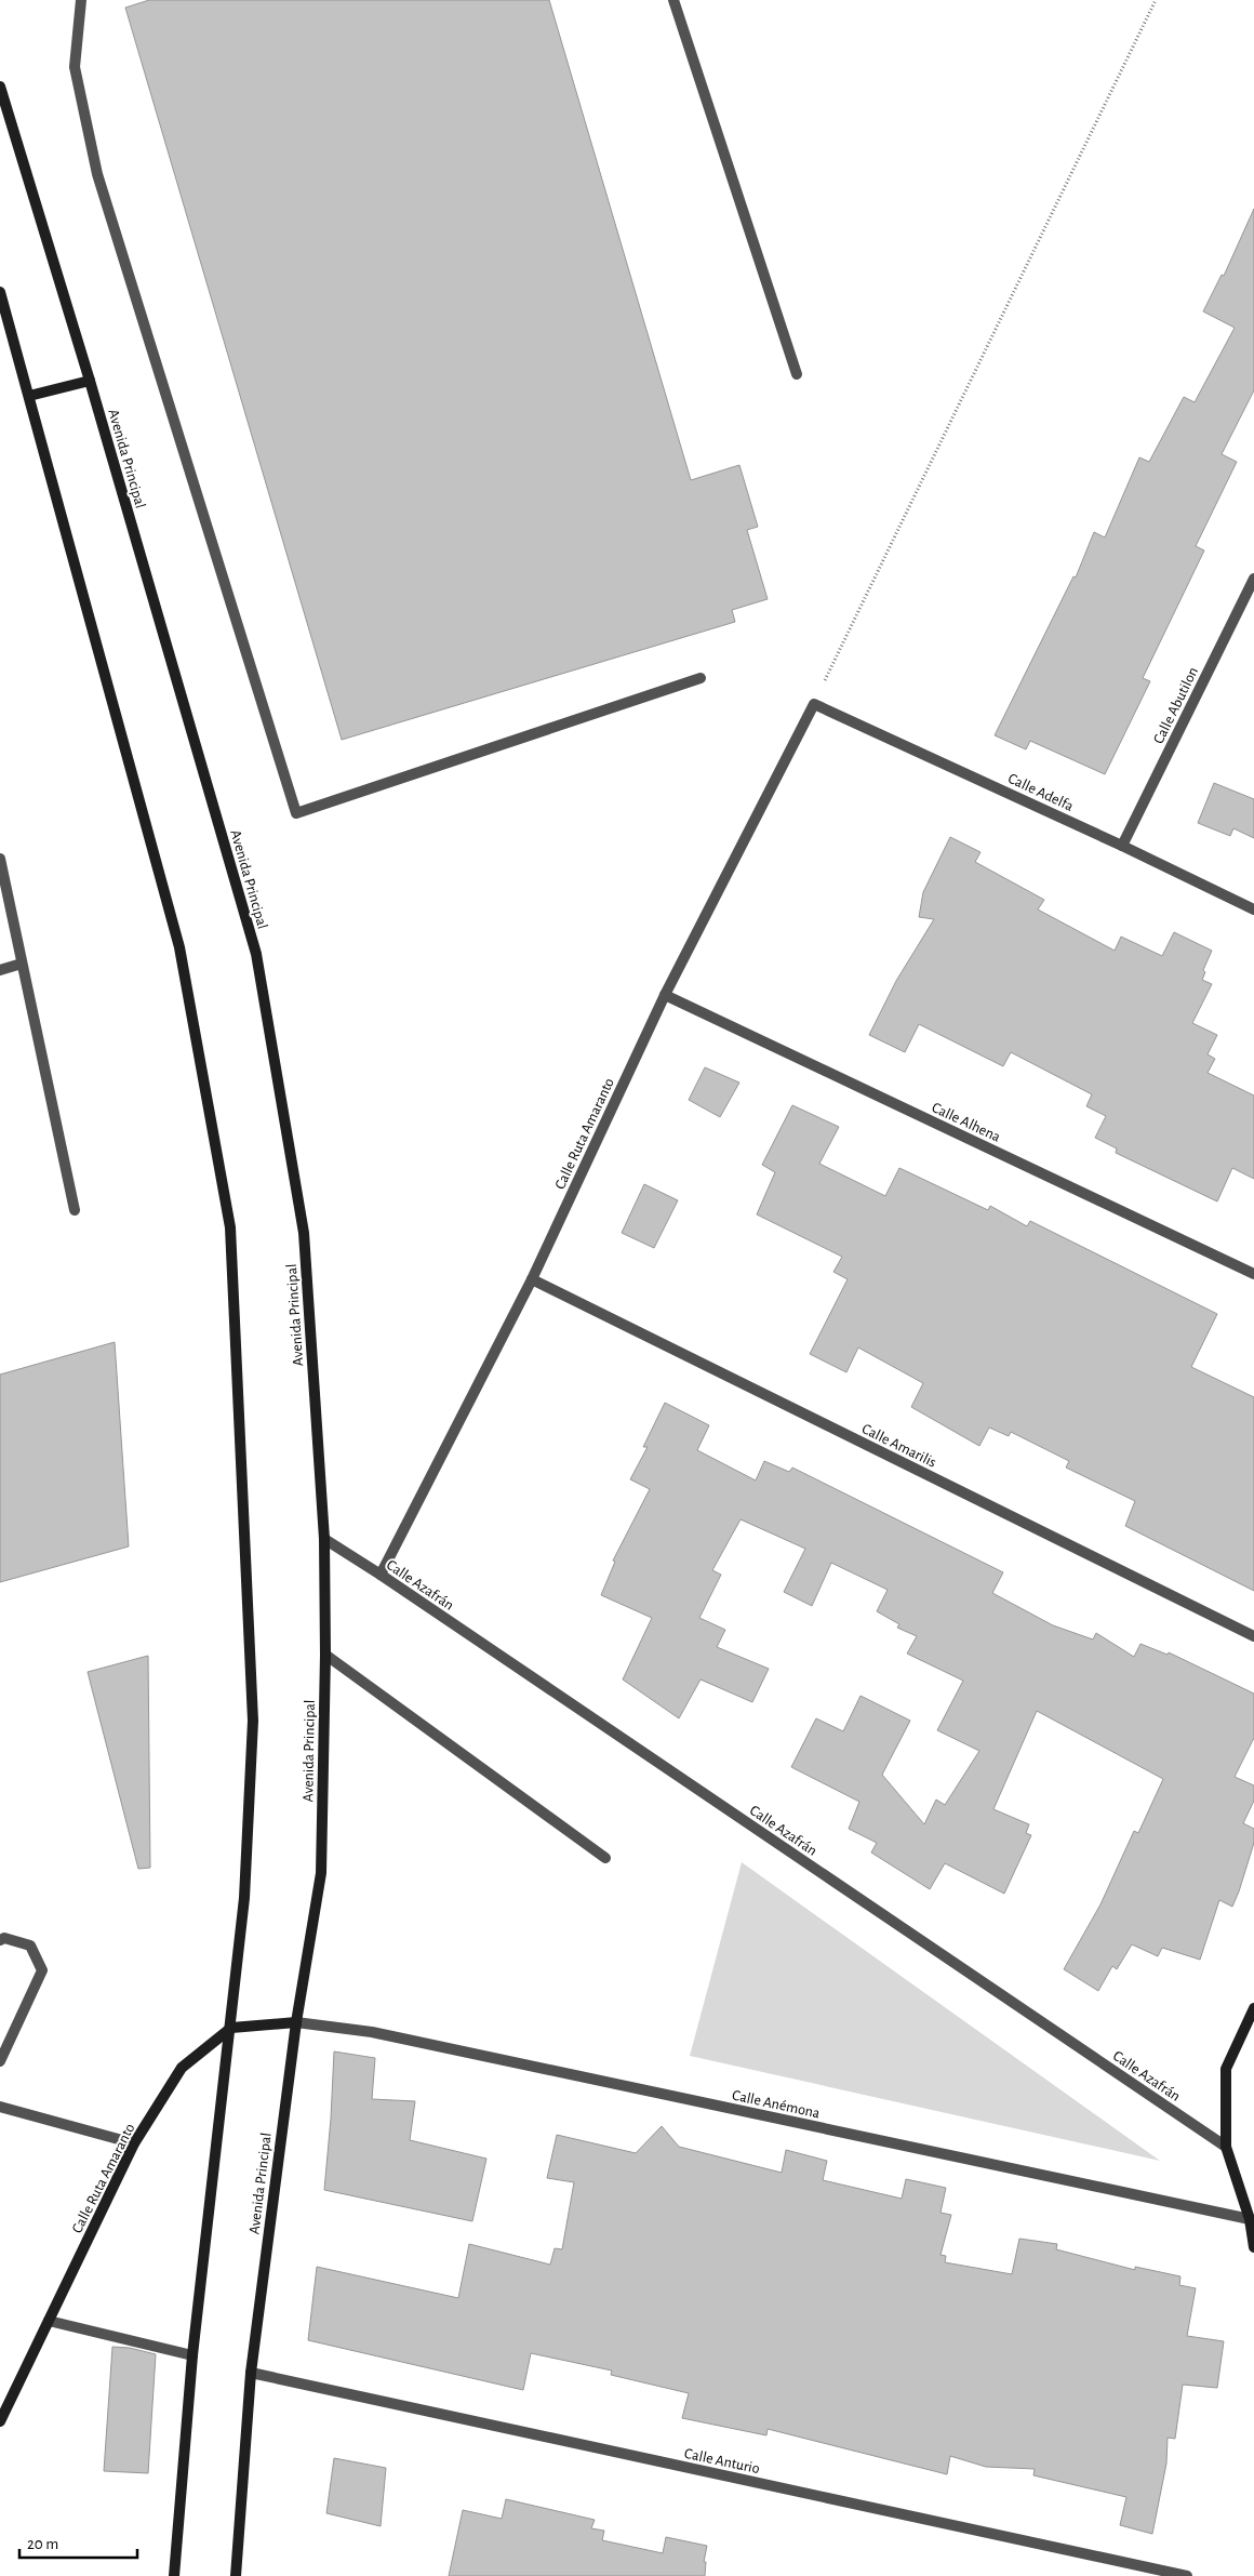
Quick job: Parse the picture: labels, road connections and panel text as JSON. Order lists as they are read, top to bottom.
{
  "streets": {
    "main road": ["Avenida Principal", "Calle Ruta Amaranto"],
    "street": [
      "Calle Abutilon",
      "Calle Adelfa",
      "Calle Alhena",
      "Calle Amarilis",
      "Calle Azafrán",
      "Calle Anémona",
      "Calle Anturio"
    ]
  },
  "crossings": [
    ["Avenida Principal", "Calle Azafrán"],
    ["Avenida Principal", "Calle Anémona"],
    ["Avenida Principal", "Calle Anturio"],
    ["Calle Abutilon", "Calle Adelfa"],
    ["Calle Adelfa", "Calle Ruta Amaranto"],
    ["Calle Alhena", "Calle Ruta Amaranto"],
    ["Calle Ruta Amaranto", "Calle Amarilis"],
    ["Calle Ruta Amaranto", "Calle Azafrán"]
  ],
  "scale_bar": "20 m"
}
